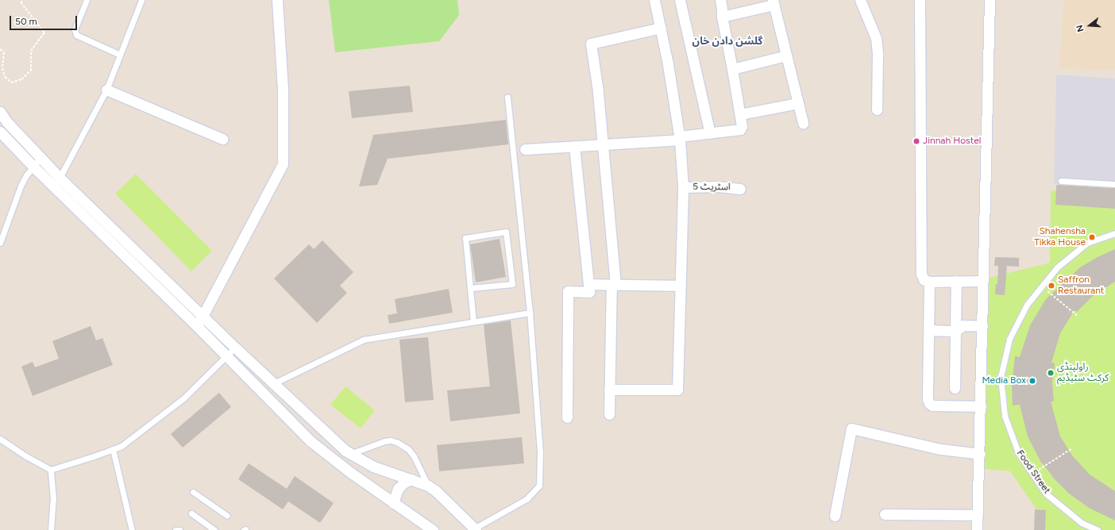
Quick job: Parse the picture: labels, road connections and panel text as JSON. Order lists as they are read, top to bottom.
{
  "streets": {
    "street": ["اسٹریٹ 5"],
    "lane": ["Food Street"]
  },
  "districts": ["گلشن دادن خان"],
  "places": [
    "Jinnah Hostel",
    "Shahensha Tikka House",
    "Saffron Restaurant",
    "راولپنڈی کرکٹ سٹیڈیم",
    "Media Box"
  ],
  "scale_bar": "50 m",
  "north": "left"
}
